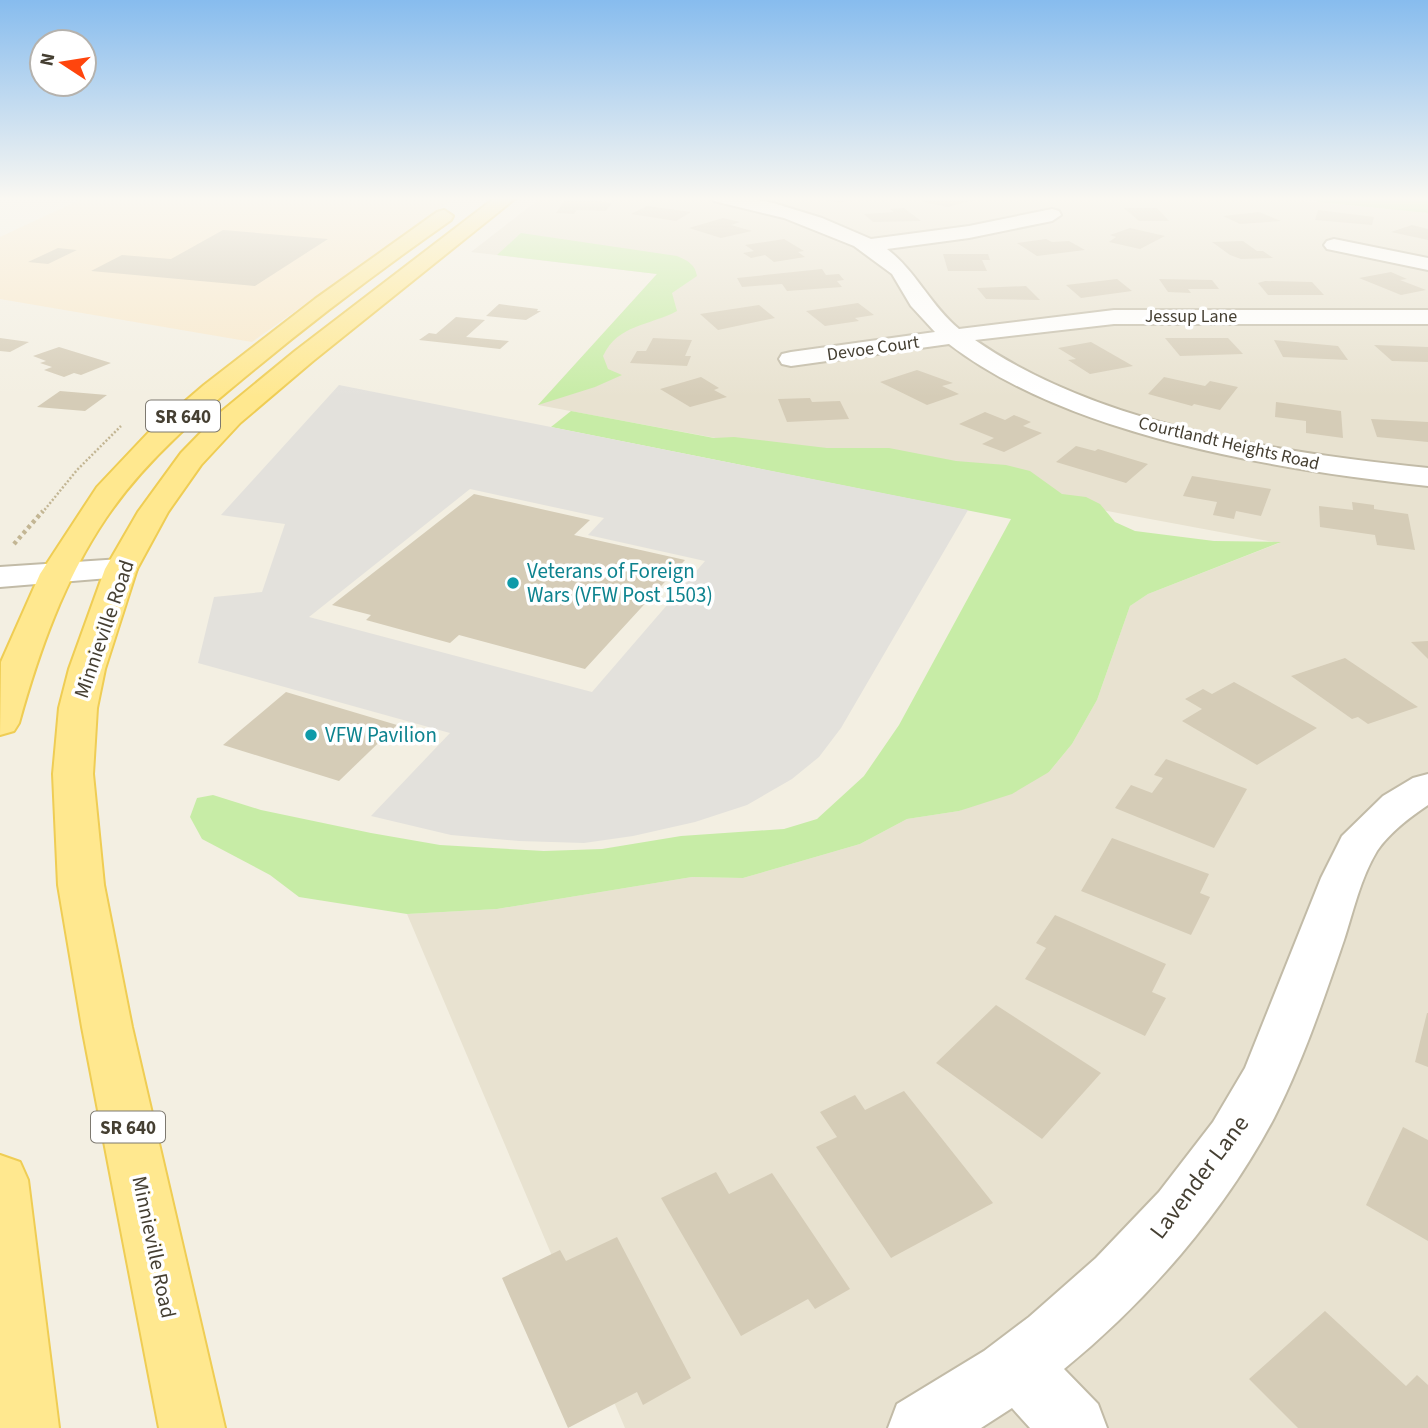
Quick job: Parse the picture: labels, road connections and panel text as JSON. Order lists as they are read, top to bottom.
{
  "streets": {
    "main road": ["SR 640", "Minnieville Road"],
    "street": [
      "Jessup Lane",
      "Devoe Court",
      "Courtlandt Heights Road",
      "Lavender Lane"
    ]
  },
  "crossings": [
    ["Jessup Lane", "Devoe Court"],
    ["Jessup Lane", "Courtlandt Heights Road"],
    ["Devoe Court", "Courtlandt Heights Road"]
  ],
  "places": ["Veterans of Foreign Wars (VFW Post 1503)", "VFW Pavilion"],
  "north": "left"
}
